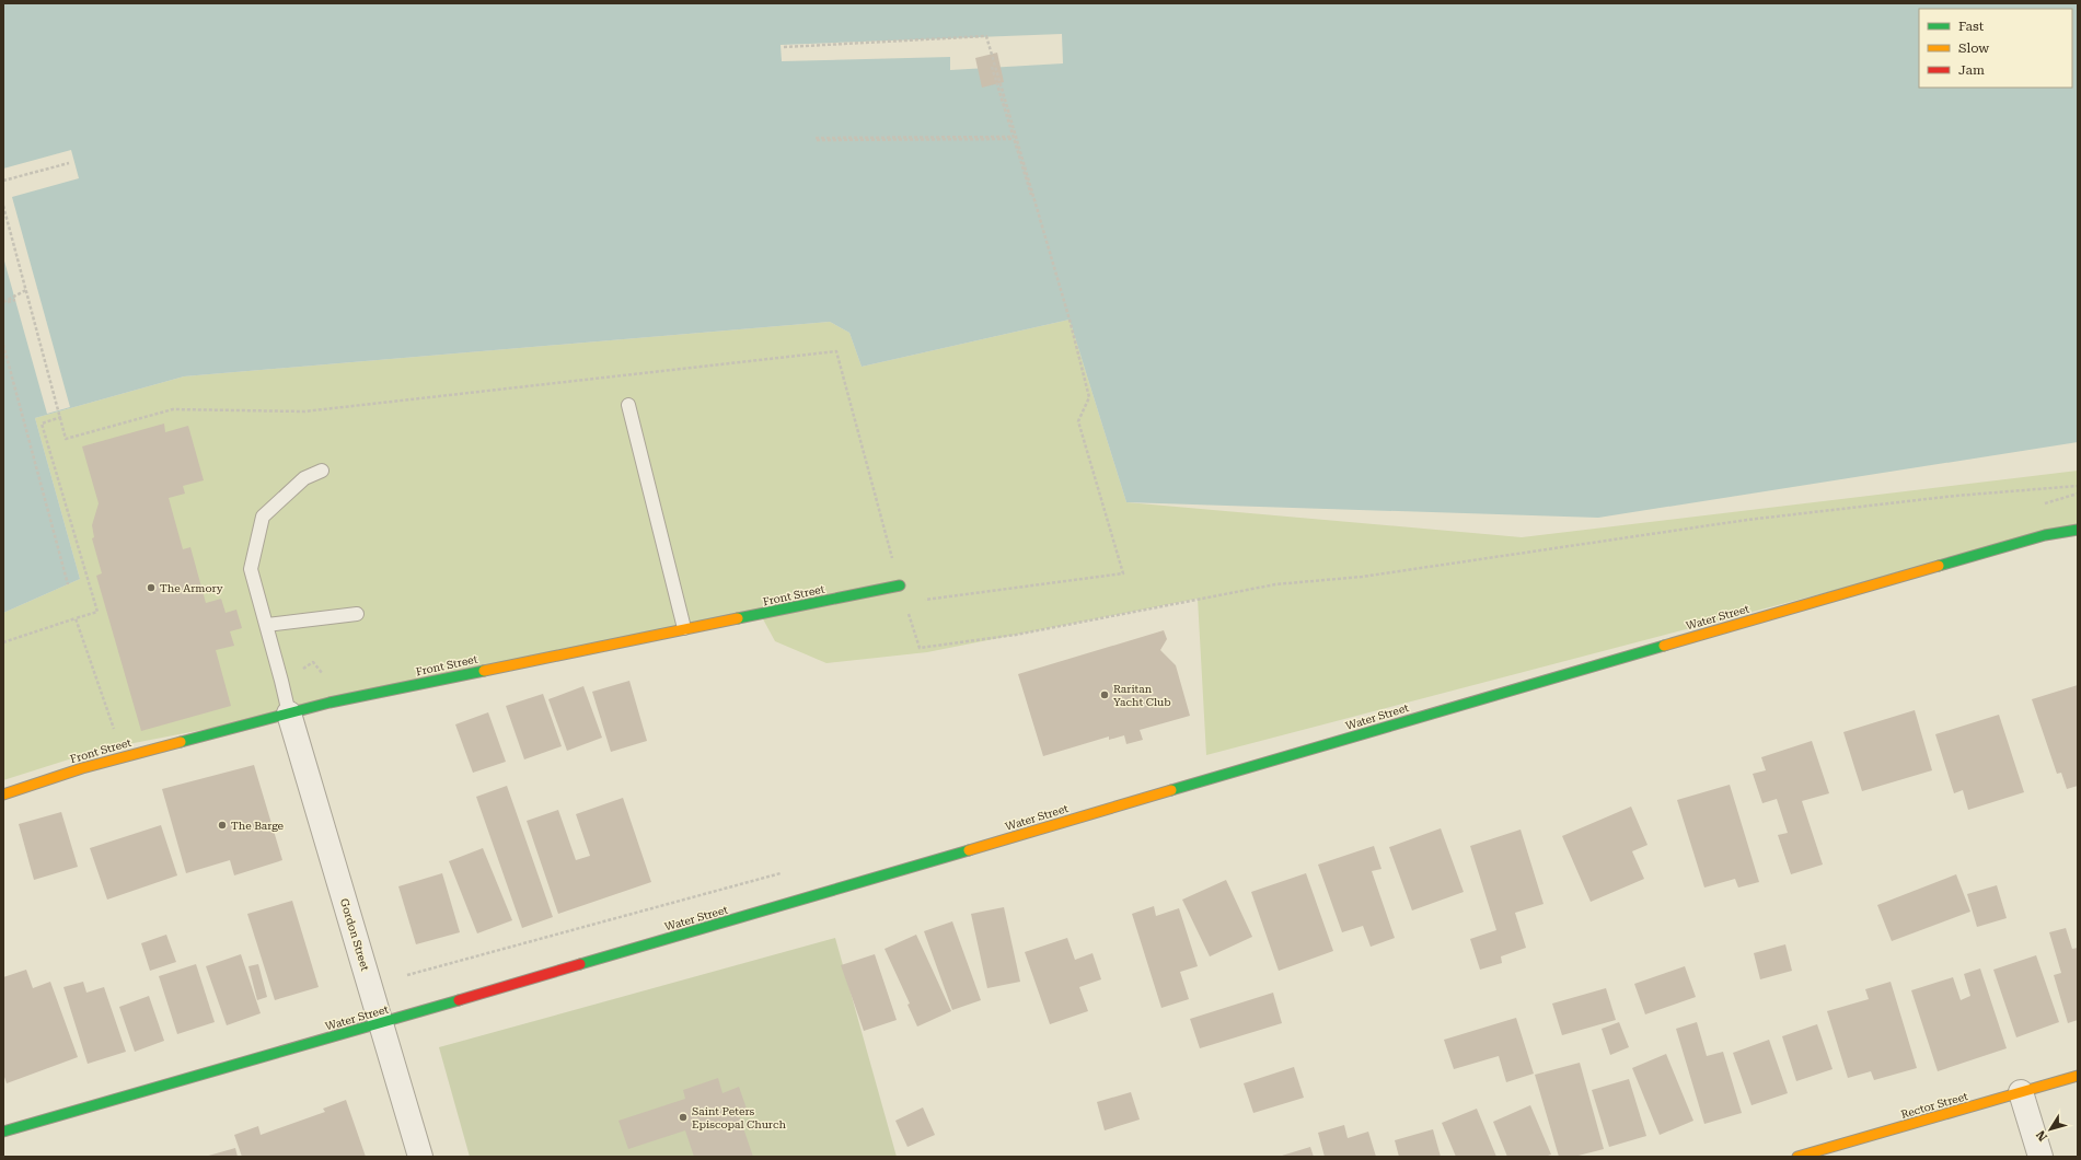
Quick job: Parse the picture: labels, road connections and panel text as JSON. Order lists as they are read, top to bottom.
{
  "streets": {
    "street": [
      "Front Street",
      "Water Street",
      "Gordon Street",
      "Rector Street"
    ]
  },
  "crossings": [
    ["Front Street", "Gordon Street"],
    ["Water Street", "Gordon Street"]
  ],
  "places": [
    "The Armory",
    "Raritan Yacht Club",
    "The Barge",
    "Saint Peters Episcopal Church"
  ],
  "legend": ["Fast", "Slow", "Jam"],
  "north": "bottom left"
}
